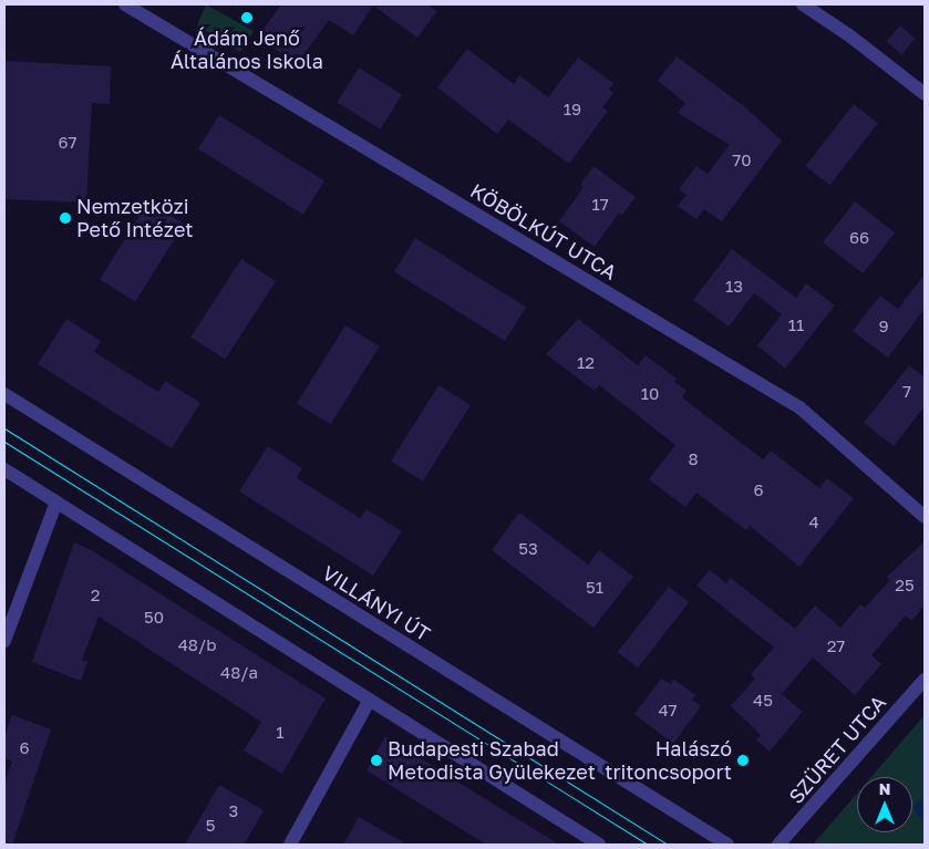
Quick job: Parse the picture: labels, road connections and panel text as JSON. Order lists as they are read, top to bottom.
{
  "streets": {
    "street": ["KÖBÖLKÚT UTCA", "VILLÁNYI ÚT", "SZÜRET UTCA"]
  },
  "places": [
    "Ádám Jenő Általános Iskola",
    "Nemzetközi Pető Intézet",
    "Budapesti Szabad Metodista Gyülekezet",
    "Halászó tritoncsoport"
  ],
  "house_numbers": [
    "19",
    "67",
    "70",
    "17",
    "66",
    "13",
    "11",
    "9",
    "12",
    "7",
    "10",
    "8",
    "6",
    "4",
    "53",
    "25",
    "51",
    "2",
    "50",
    "48/b",
    "27",
    "48/a",
    "45",
    "47",
    "1",
    "6",
    "3",
    "5"
  ],
  "north": "top"
}
